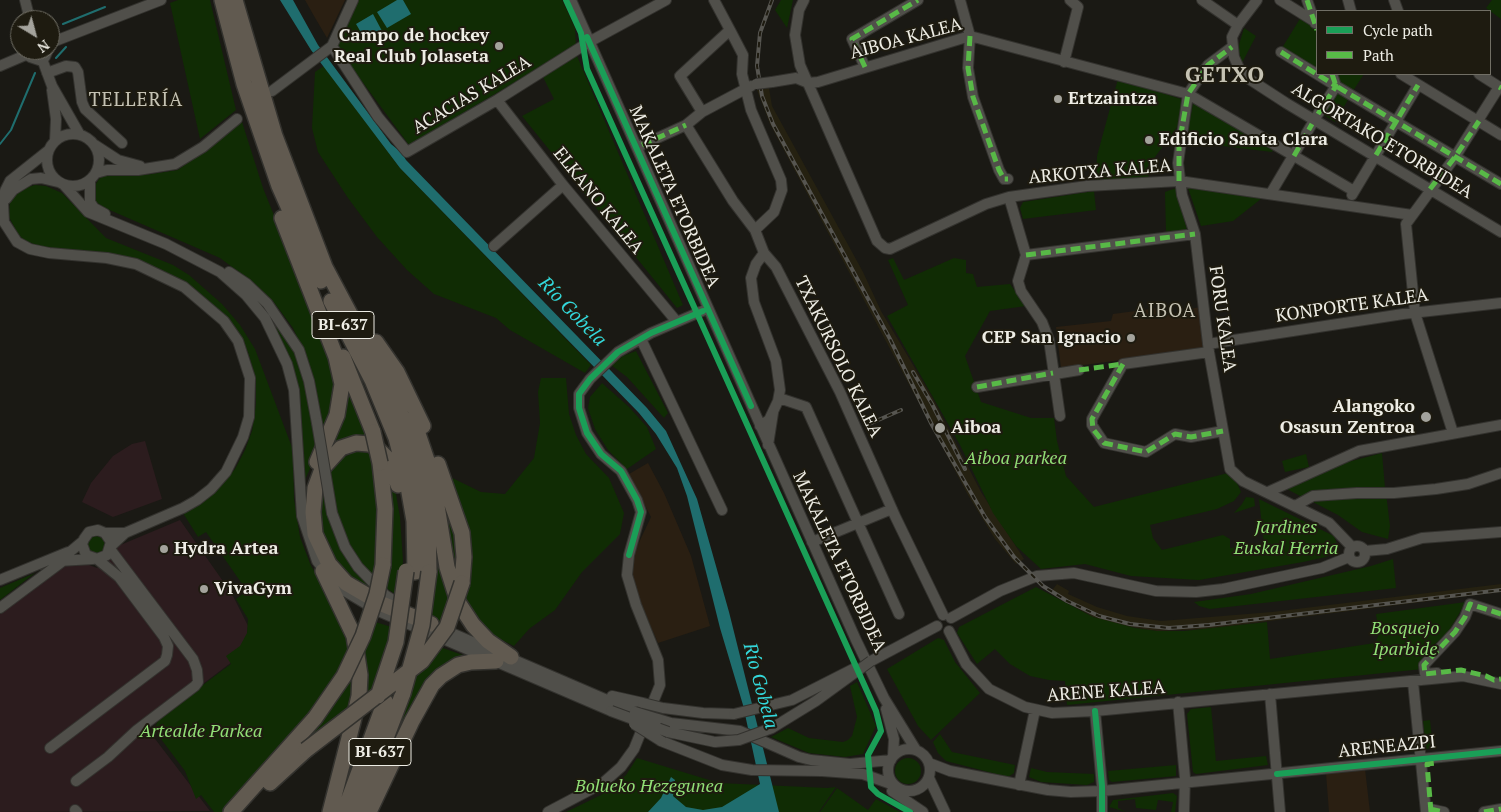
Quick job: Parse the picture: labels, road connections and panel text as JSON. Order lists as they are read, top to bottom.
{
  "streets": {
    "highway": ["BI-637"],
    "street": [
      "AIBOA KALEA",
      "ACACIAS KALEA",
      "ALGORTAKO ETORBIDEA",
      "ARKOTXA KALEA",
      "MAKALETA ETORBIDEA",
      "ELKANO KALEA",
      "KONPORTE KALEA",
      "FORU KALEA",
      "TXAKURSOLO KALEA",
      "ARENE KALEA",
      "ARENEAZPI"
    ]
  },
  "crossings": [
    ["AIBOA KALEA", "ARKOTXA KALEA"],
    ["AIBOA KALEA", "FORU KALEA"],
    ["AIBOA KALEA", "TXAKURSOLO KALEA"],
    ["ACACIAS KALEA", "MAKALETA ETORBIDEA"],
    ["ACACIAS KALEA", "ELKANO KALEA"],
    ["ALGORTAKO ETORBIDEA", "FORU KALEA"],
    ["ARKOTXA KALEA", "FORU KALEA"],
    ["MAKALETA ETORBIDEA", "ARENEAZPI"],
    ["KONPORTE KALEA", "FORU KALEA"],
    ["TXAKURSOLO KALEA", "ARENE KALEA"]
  ],
  "districts": ["GETXO", "TELLERÍA", "AIBOA"],
  "water": ["Río Gobela"],
  "parks": [
    "Aiboa parkea",
    "Jardines Euskal Herria",
    "Bosquejo Iparbide",
    "Artealde Parkea",
    "Bolueko Hezegunea"
  ],
  "places": [
    "Campo de hockey Real Club Jolaseta",
    "Ertzaintza",
    "Edificio Santa Clara",
    "CEP San Ignacio",
    "Alangoko Osasun Zentroa",
    "Aiboa",
    "Hydra Artea",
    "VivaGym"
  ],
  "legend": ["Cycle path", "Path"],
  "north": "bottom right"
}
